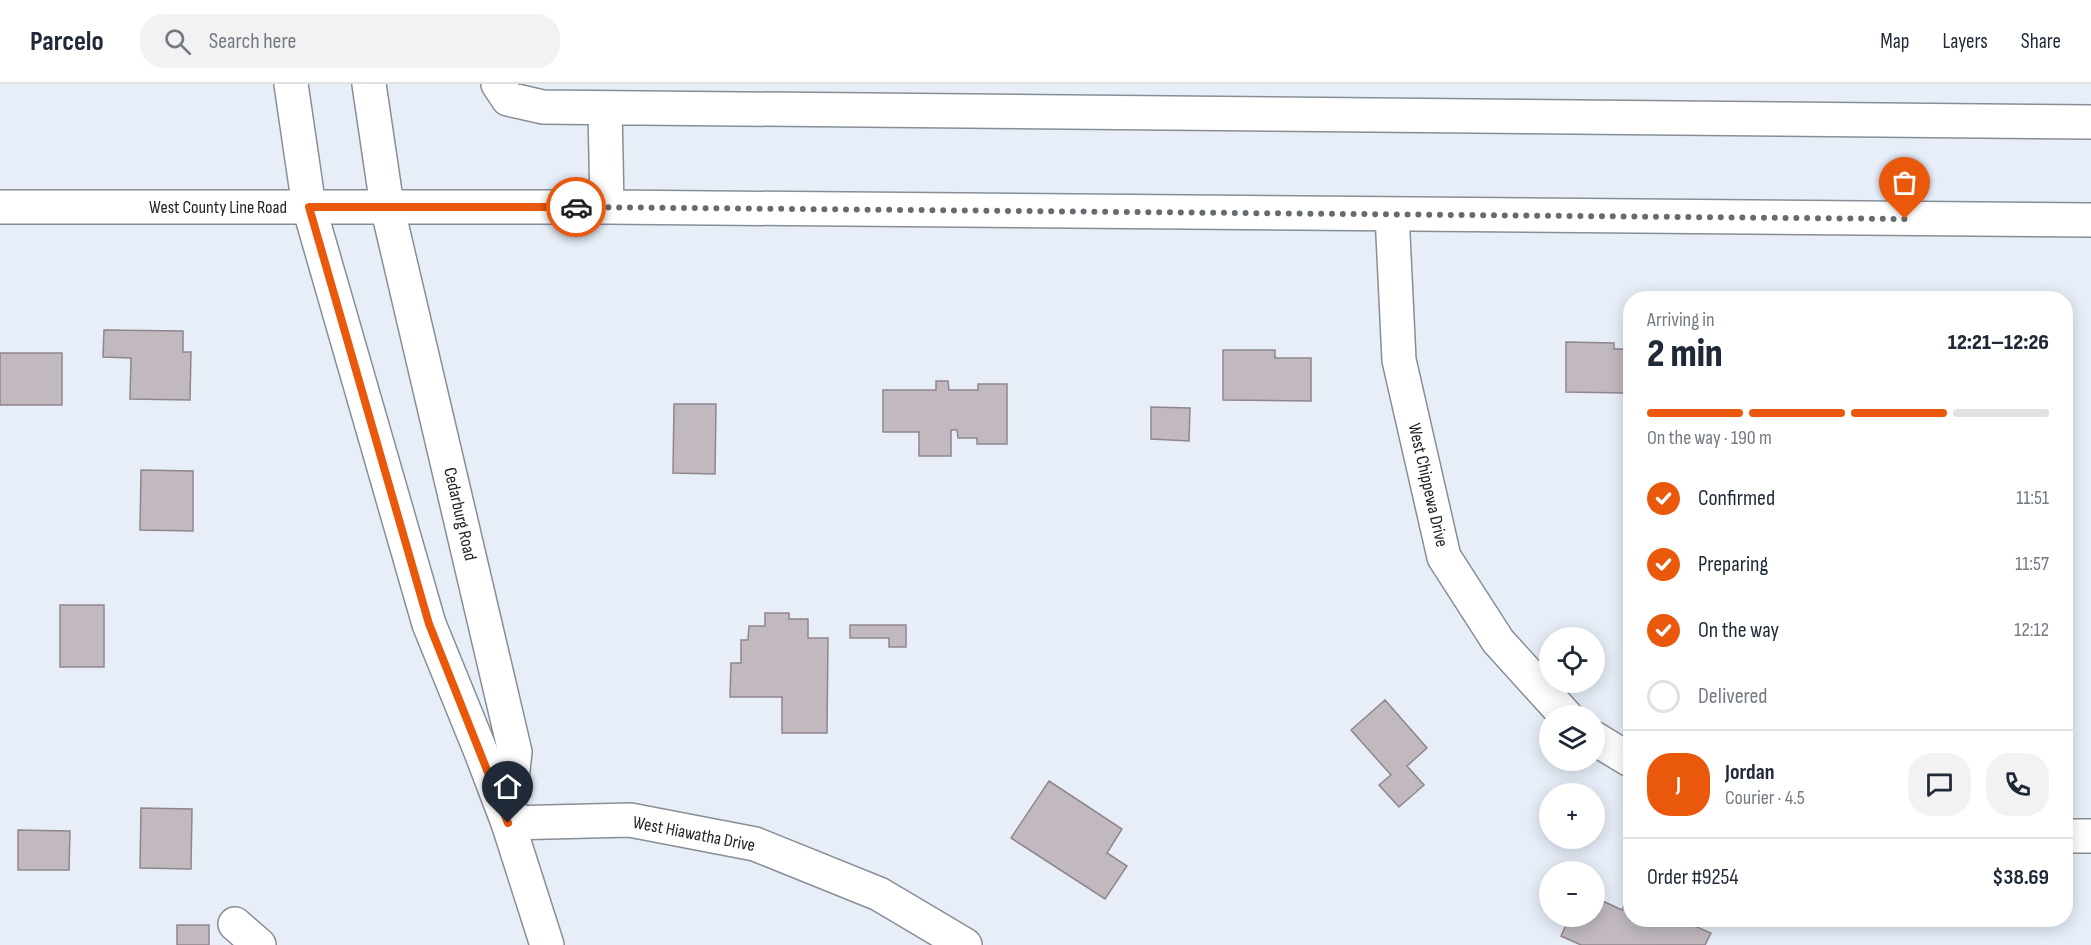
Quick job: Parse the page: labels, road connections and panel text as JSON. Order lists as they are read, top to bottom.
{
  "streets": {
    "street": [
      "West County Line Road",
      "West Chippewa Drive",
      "Cedarburg Road",
      "West Hiawatha Drive"
    ]
  },
  "crossings": [
    ["West County Line Road", "West Chippewa Drive"],
    ["West County Line Road", "Cedarburg Road"],
    ["Cedarburg Road", "West Hiawatha Drive"]
  ],
  "page": {
    "header": "Parcelo",
    "search": "Search here",
    "nav": ["Map", "Layers", "Share"],
    "heading": ["2 min", "Arriving in", "12:21–12:26"],
    "panel": [
      "Jordan",
      "Courier · 4.5",
      "Order #9254",
      "$38.69"
    ],
    "bar": "On the way · 190 m",
    "list": [
      ["Confirmed", "11:51"],
      ["Preparing", "11:57"],
      ["On the way", "12:12"],
      "Delivered"
    ],
    "map_buttons": ["+", "−"],
    "round": "J"
  }
}
